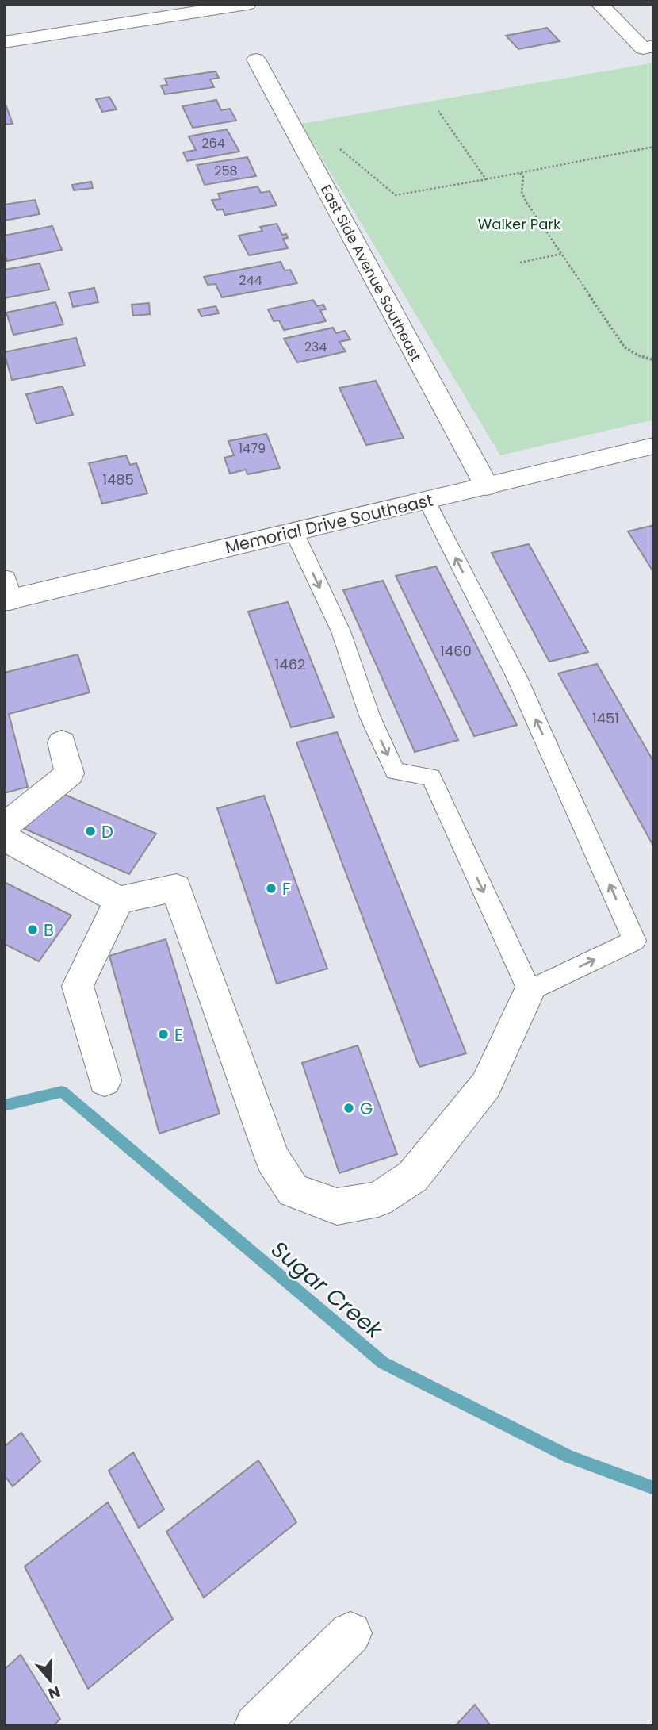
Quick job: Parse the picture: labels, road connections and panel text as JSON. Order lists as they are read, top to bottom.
{
  "streets": {
    "main road": ["East Side Avenue Southeast", "Memorial Drive Southeast"]
  },
  "crossings": [
    ["East Side Avenue Southeast", "Memorial Drive Southeast"]
  ],
  "water": ["Sugar Creek"],
  "parks": ["Walker Park"],
  "places": [
    "D",
    "F",
    "B",
    "E",
    "G"
  ],
  "house_numbers": [
    "264",
    "258",
    "244",
    "234",
    "1479",
    "1485",
    "1460",
    "1462",
    "1451"
  ],
  "north": "bottom"
}
